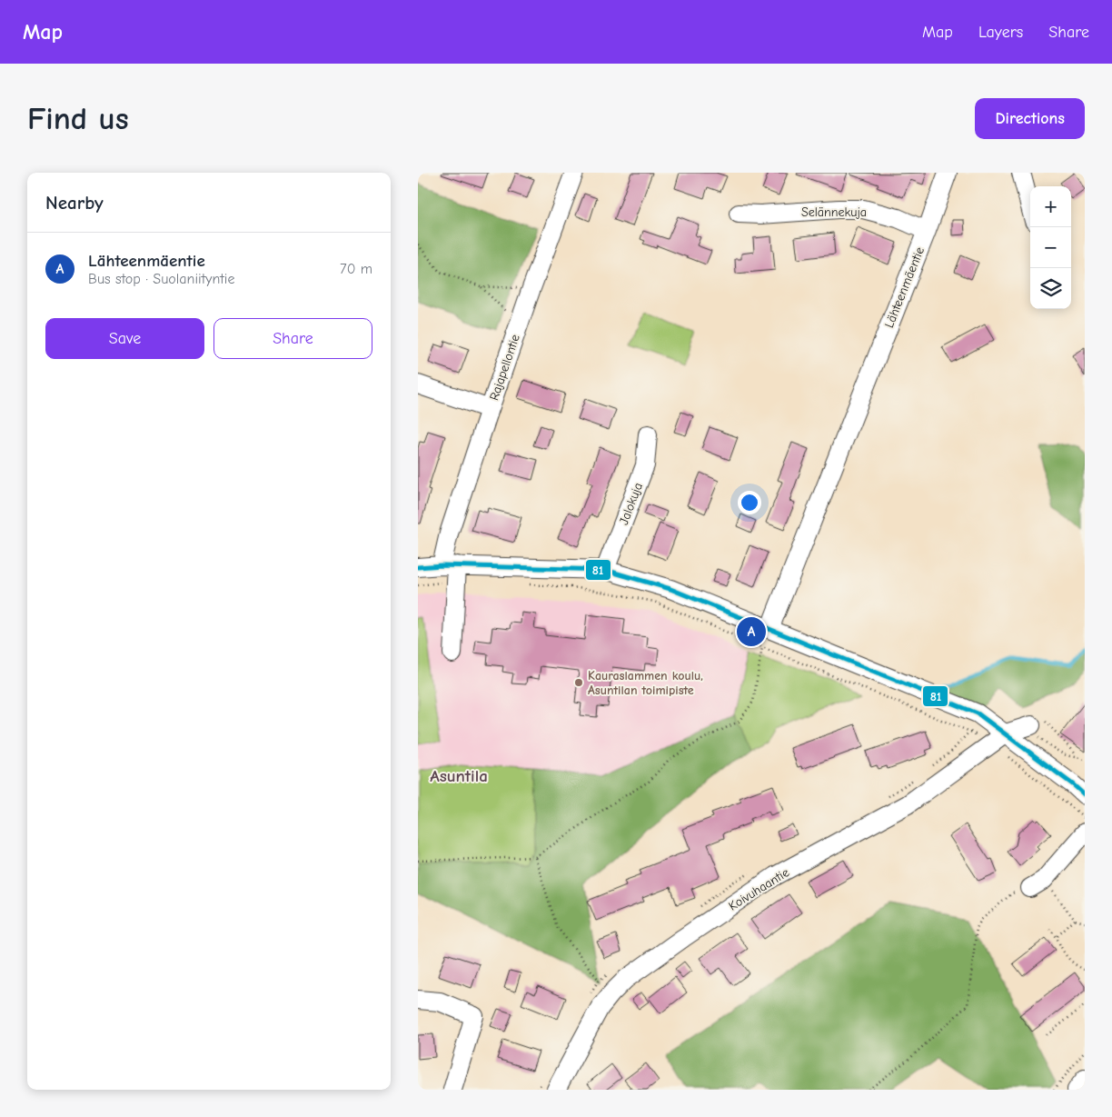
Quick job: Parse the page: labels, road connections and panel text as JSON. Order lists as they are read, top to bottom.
{
  "streets": {
    "street": [
      "Selännekuja",
      "Lähteenmäentie",
      "Rajapellontie",
      "Jalokuja",
      "Koivuhaantie"
    ]
  },
  "crossings": [
    ["Selännekuja", "Lähteenmäentie"]
  ],
  "districts": ["Asuntila"],
  "places": ["Kauraslammen koulu, Asuntilan toimipiste"],
  "lines": ["transit line 81"],
  "page": {
    "header": "Map",
    "nav": ["Map", "Layers", "Share"],
    "buttons": [
      "Directions",
      ["Save", "Share"]
    ],
    "title": "Find us",
    "heading": "Nearby",
    "map_buttons": ["+", "−"],
    "list": [
      {
        "mark": "A",
        "name": "Lähteenmäentie",
        "note": "Bus stop · Suolaniityntie",
        "value": "70 m"
      }
    ],
    "pins": "A"
  }
}
